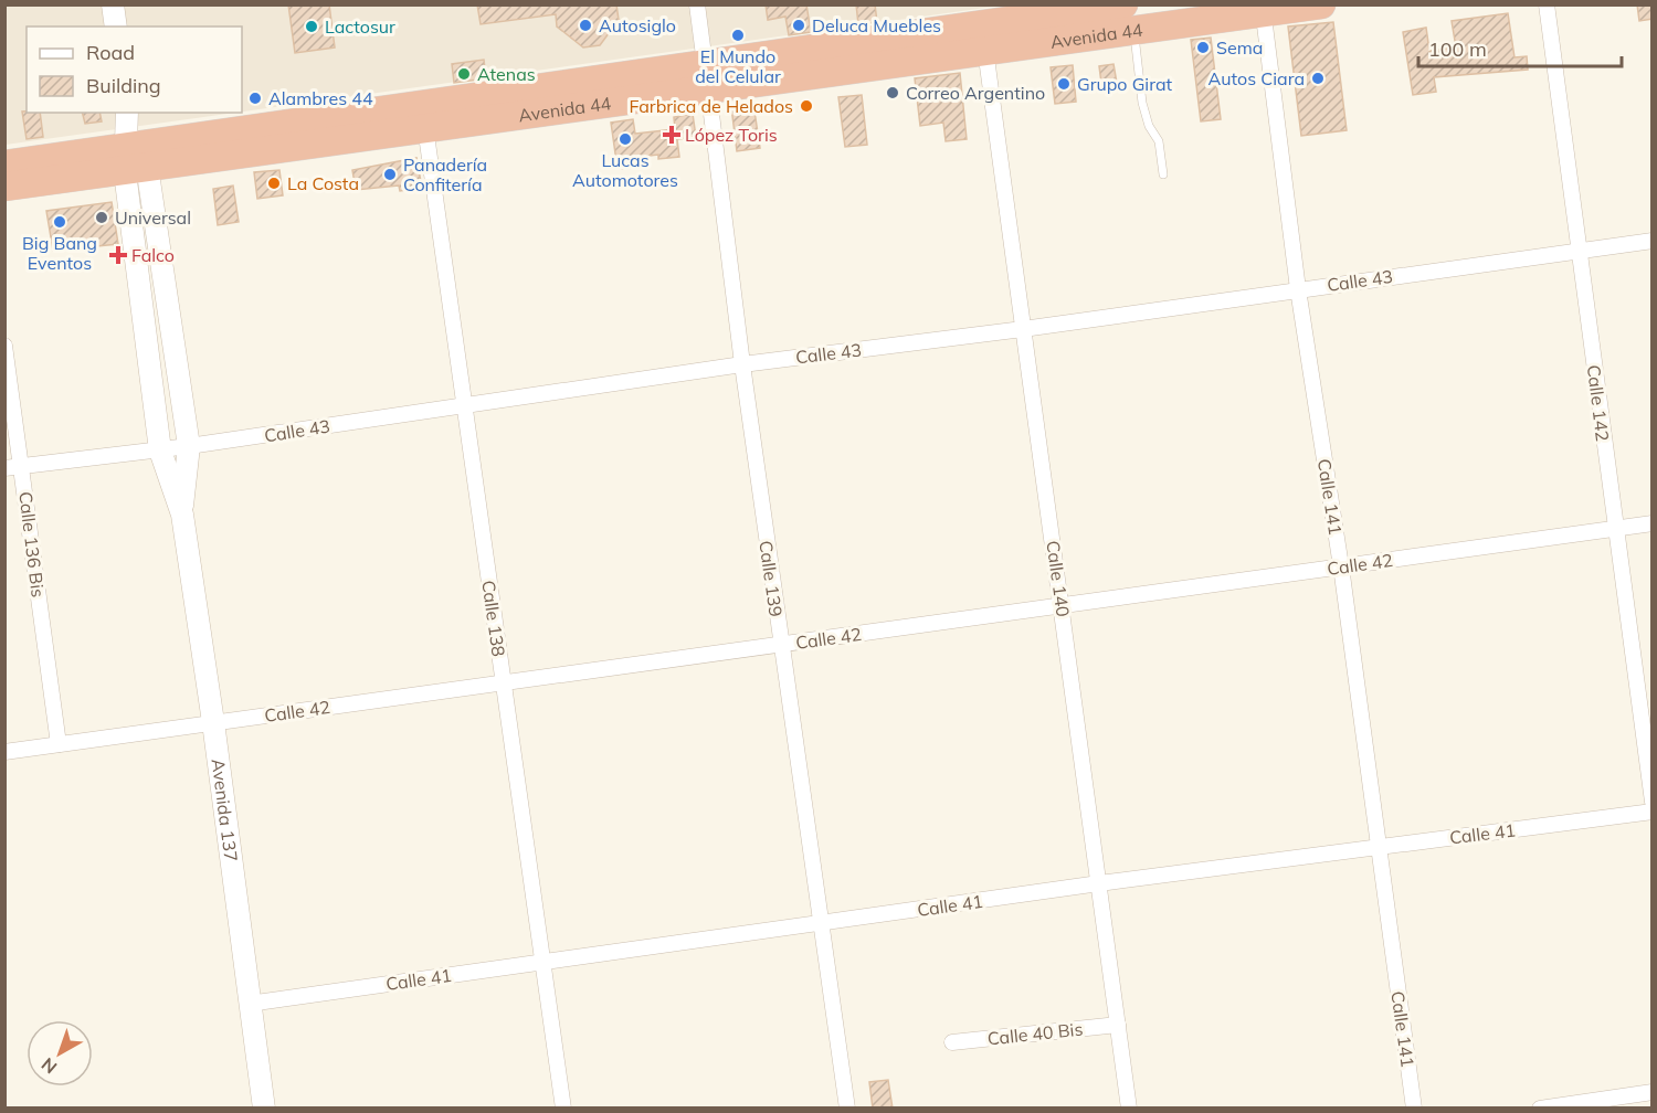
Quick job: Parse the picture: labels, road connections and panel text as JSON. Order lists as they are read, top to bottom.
{
  "streets": {
    "highway": ["Avenida 44"],
    "street": [
      "Calle 43",
      "Calle 142",
      "Calle 141",
      "Calle 136 Bis",
      "Calle 42",
      "Calle 139",
      "Calle 140",
      "Calle 138",
      "Avenida 137",
      "Calle 41",
      "Calle 40 Bis"
    ]
  },
  "crossings": [
    ["Avenida 44", "Calle 141"],
    ["Avenida 44", "Calle 139"],
    ["Avenida 44", "Calle 140"],
    ["Avenida 44", "Calle 138"],
    ["Avenida 44", "Avenida 137"],
    ["Calle 43", "Calle 142"],
    ["Calle 43", "Calle 141"],
    ["Calle 43", "Calle 136 Bis"],
    ["Calle 43", "Calle 139"],
    ["Calle 43", "Calle 140"],
    ["Calle 43", "Calle 138"],
    ["Calle 43", "Avenida 137"],
    ["Calle 142", "Calle 42"],
    ["Calle 141", "Calle 42"],
    ["Calle 141", "Calle 41"],
    ["Calle 136 Bis", "Calle 42"],
    ["Calle 42", "Calle 139"],
    ["Calle 42", "Calle 140"],
    ["Calle 42", "Calle 138"],
    ["Calle 42", "Avenida 137"],
    ["Calle 139", "Calle 41"],
    ["Calle 140", "Calle 41"],
    ["Calle 140", "Calle 40 Bis"],
    ["Calle 138", "Calle 41"],
    ["Avenida 137", "Calle 41"]
  ],
  "places": {
    "other": [
      "Autosiglo",
      "Deluca Muebles",
      "Lactosur",
      "El Mundo del Celular",
      "Sema",
      "Atenas",
      "Autos Ciara",
      "Grupo Girat",
      "Correo Argentino",
      "Alambres 44",
      "Farbrica de Helados",
      "Lucas Automotores",
      "Panadería Confitería",
      "La Costa",
      "Universal",
      "Big Bang Eventos"
    ],
    "health": ["López Toris", "Falco"]
  },
  "legend": ["Road", "Building"],
  "scale_bar": "100 m",
  "north": "bottom left"
}
